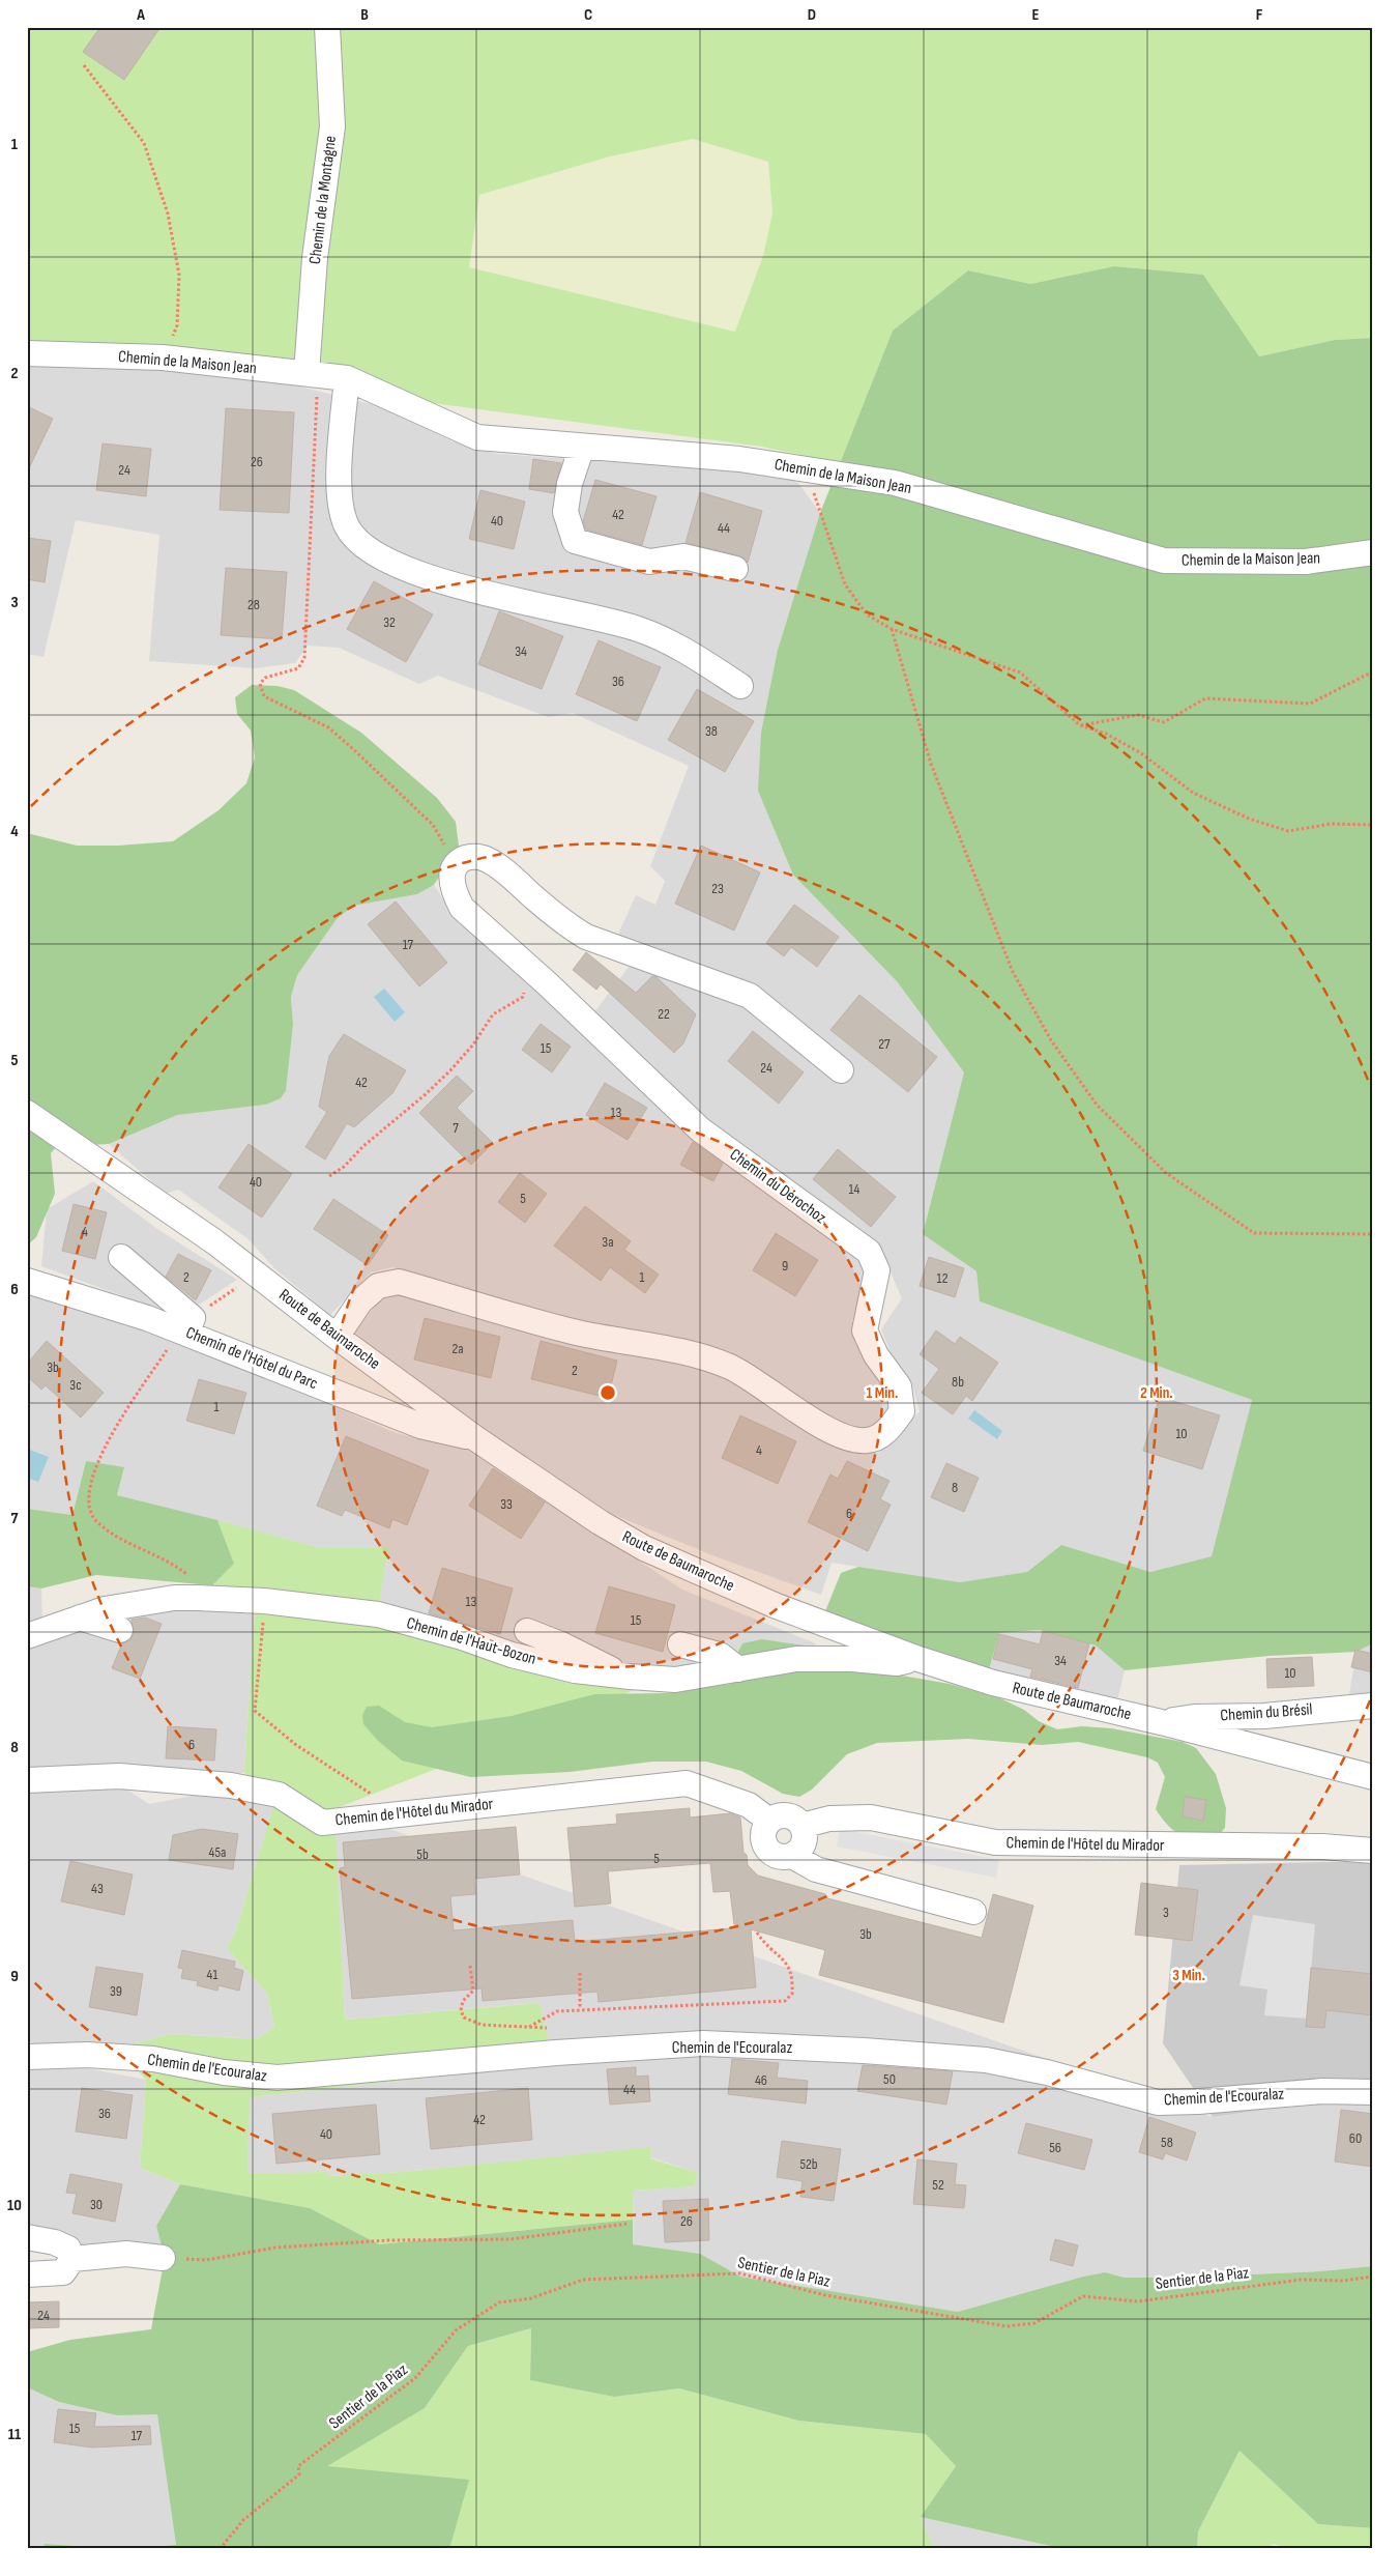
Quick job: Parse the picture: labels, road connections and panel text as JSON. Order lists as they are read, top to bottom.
{
  "streets": {
    "street": [
      "Chemin de la Montagne",
      "Chemin de la Maison Jean",
      "Chemin du Dérochoz",
      "Route de Baumaroche",
      "Chemin de l'Hôtel du Parc",
      "Chemin de l'Haut-Bozon",
      "Chemin du Brésil",
      "Chemin de l'Hôtel du Mirador",
      "Chemin de l'Ecouralaz"
    ],
    "path": ["Sentier de la Piaz"]
  },
  "crossings": [
    ["Chemin de la Montagne", "Chemin de la Maison Jean"],
    ["Chemin du Dérochoz", "Route de Baumaroche"],
    ["Route de Baumaroche", "Chemin de l'Hôtel du Parc"],
    ["Route de Baumaroche", "Chemin de l'Haut-Bozon"],
    ["Route de Baumaroche", "Chemin du Brésil"]
  ],
  "house_numbers": [
    "26",
    "24",
    "42",
    "40",
    "44",
    "28",
    "32",
    "34",
    "36",
    "38",
    "23",
    "17",
    "22",
    "27",
    "15",
    "24",
    "42",
    "13",
    "7",
    "40",
    "14",
    "5",
    "4",
    "3a",
    "9",
    "2",
    "1",
    "12",
    "2a",
    "3b",
    "2",
    "8b",
    "3c",
    "1",
    "10",
    "4",
    "8",
    "33",
    "6",
    "13",
    "15",
    "34",
    "10",
    "6",
    "45a",
    "5b",
    "5",
    "43",
    "3",
    "3b",
    "41",
    "39",
    "50",
    "46",
    "44",
    "36",
    "42",
    "40",
    "60",
    "58",
    "56",
    "52b",
    "52",
    "30",
    "26",
    "24",
    "15",
    "17"
  ],
  "grid": {
    "columns": [
      "A",
      "B",
      "C",
      "D",
      "E",
      "F"
    ],
    "rows": [
      "1",
      "2",
      "3",
      "4",
      "5",
      "6",
      "7",
      "8",
      "9",
      "10",
      "11"
    ]
  },
  "rings": ["1 Min.", "2 Min.", "3 Min."]
}
